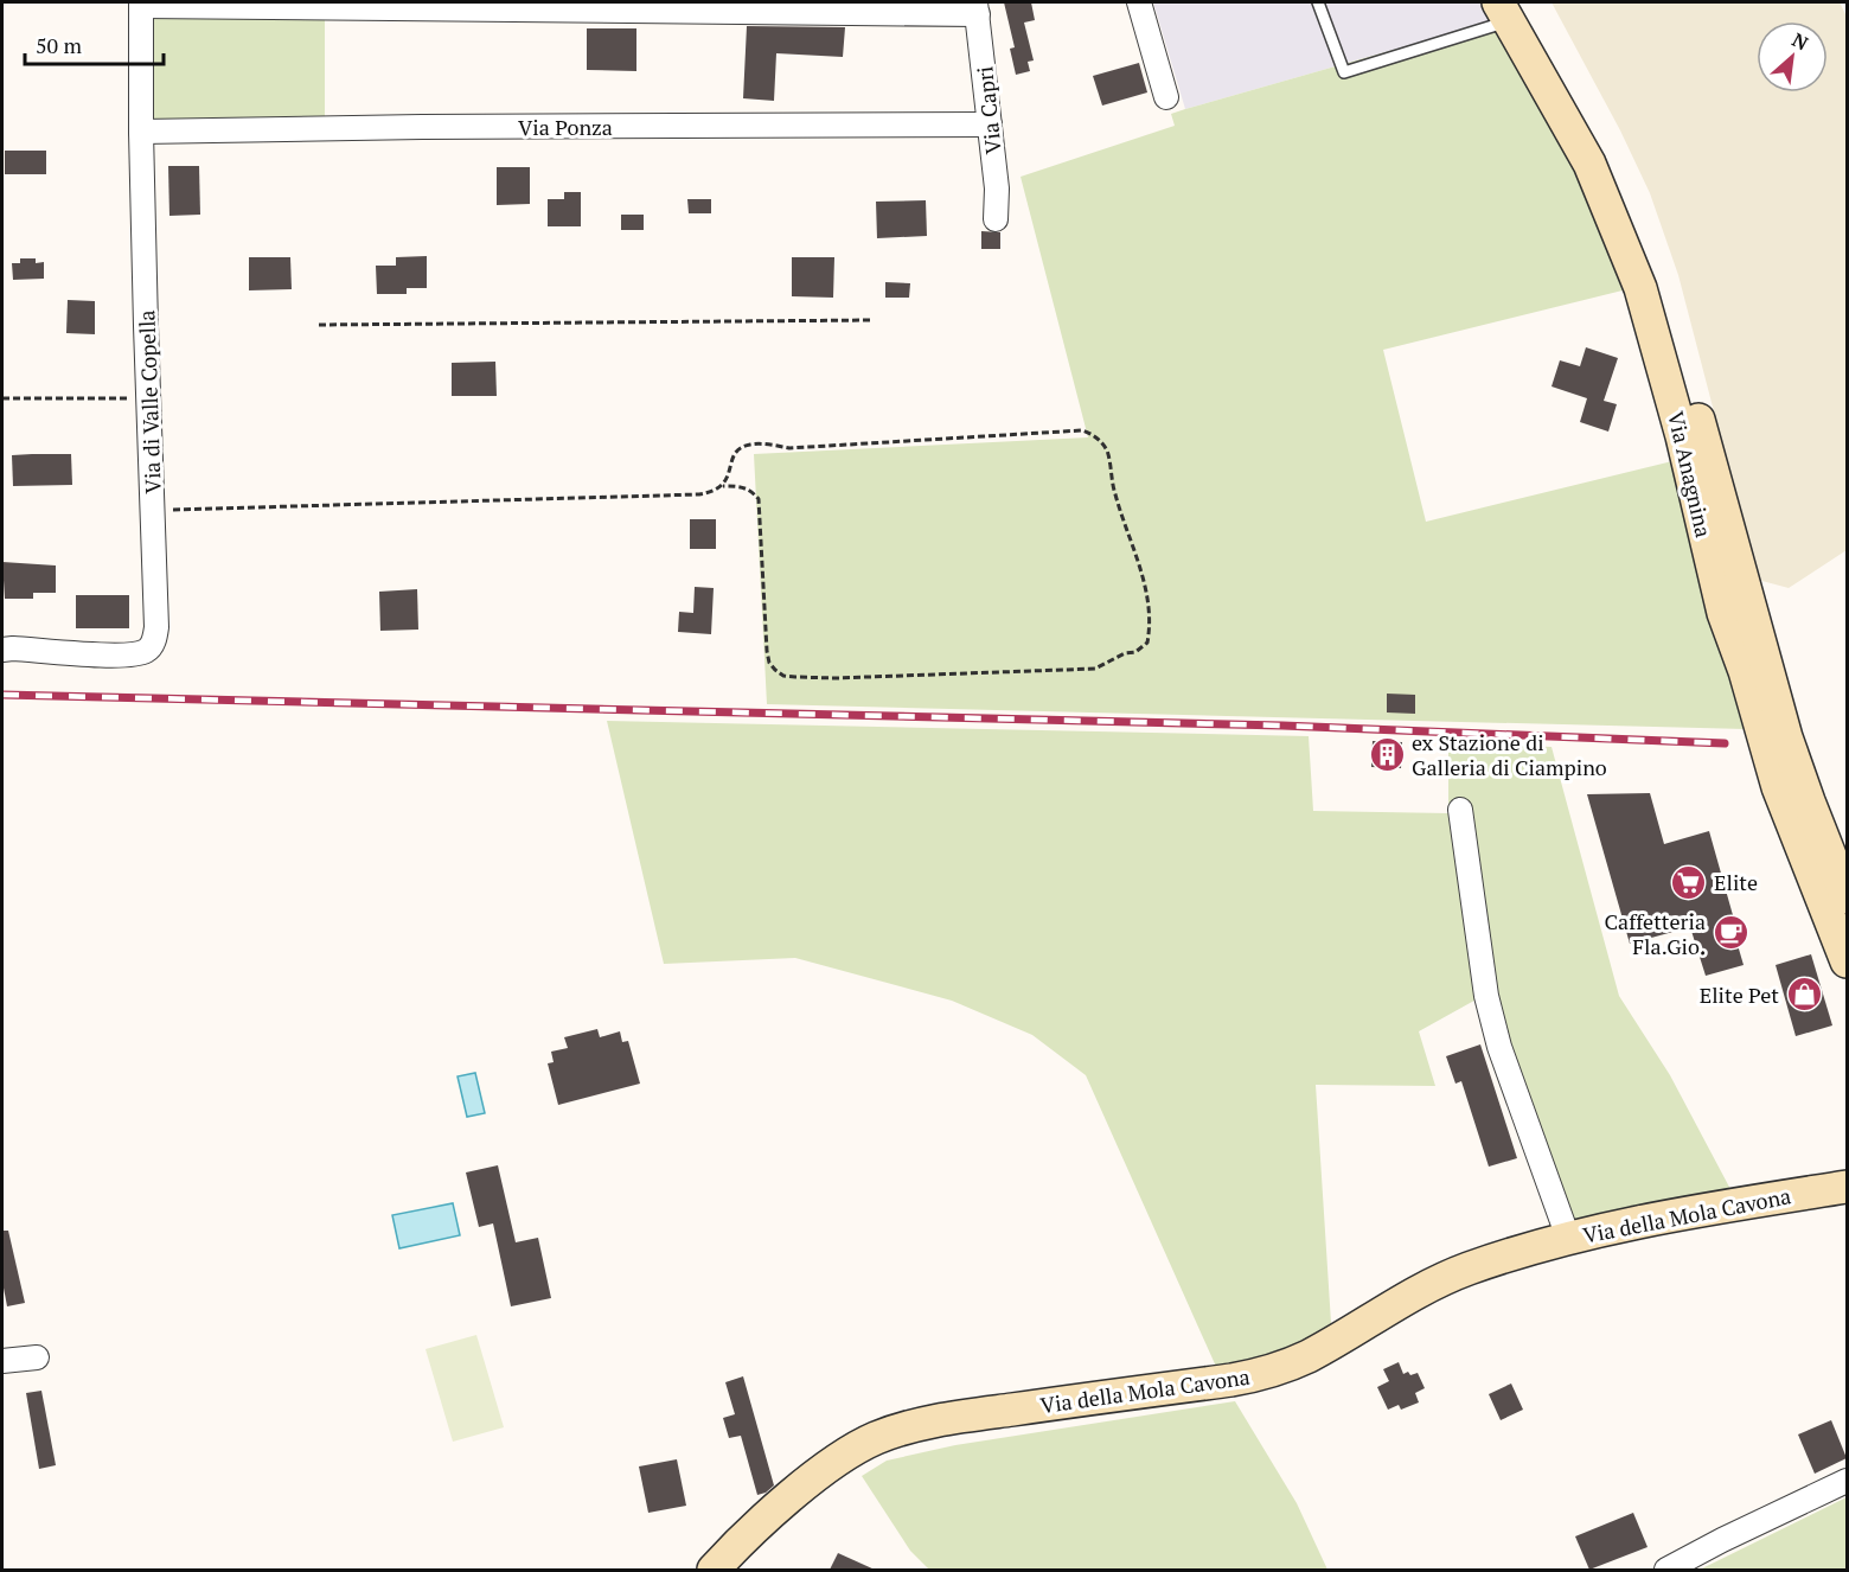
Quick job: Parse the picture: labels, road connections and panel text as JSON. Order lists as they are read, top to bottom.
{
  "streets": {
    "main road": ["Via Anagnina", "Via della Mola Cavona"],
    "street": ["Via Capri", "Via Ponza", "Via di Valle Copella"]
  },
  "crossings": [
    ["Via Capri", "Via Ponza"],
    ["Via Ponza", "Via di Valle Copella"]
  ],
  "places": {
    "building": ["ex Stazione di Galleria di Ciampino"],
    "supermarket": ["Elite"],
    "cafe": ["Caffetteria Fla.Gio."],
    "shop": ["Elite Pet"]
  },
  "scale_bar": "50 m",
  "north": "top right"
}
